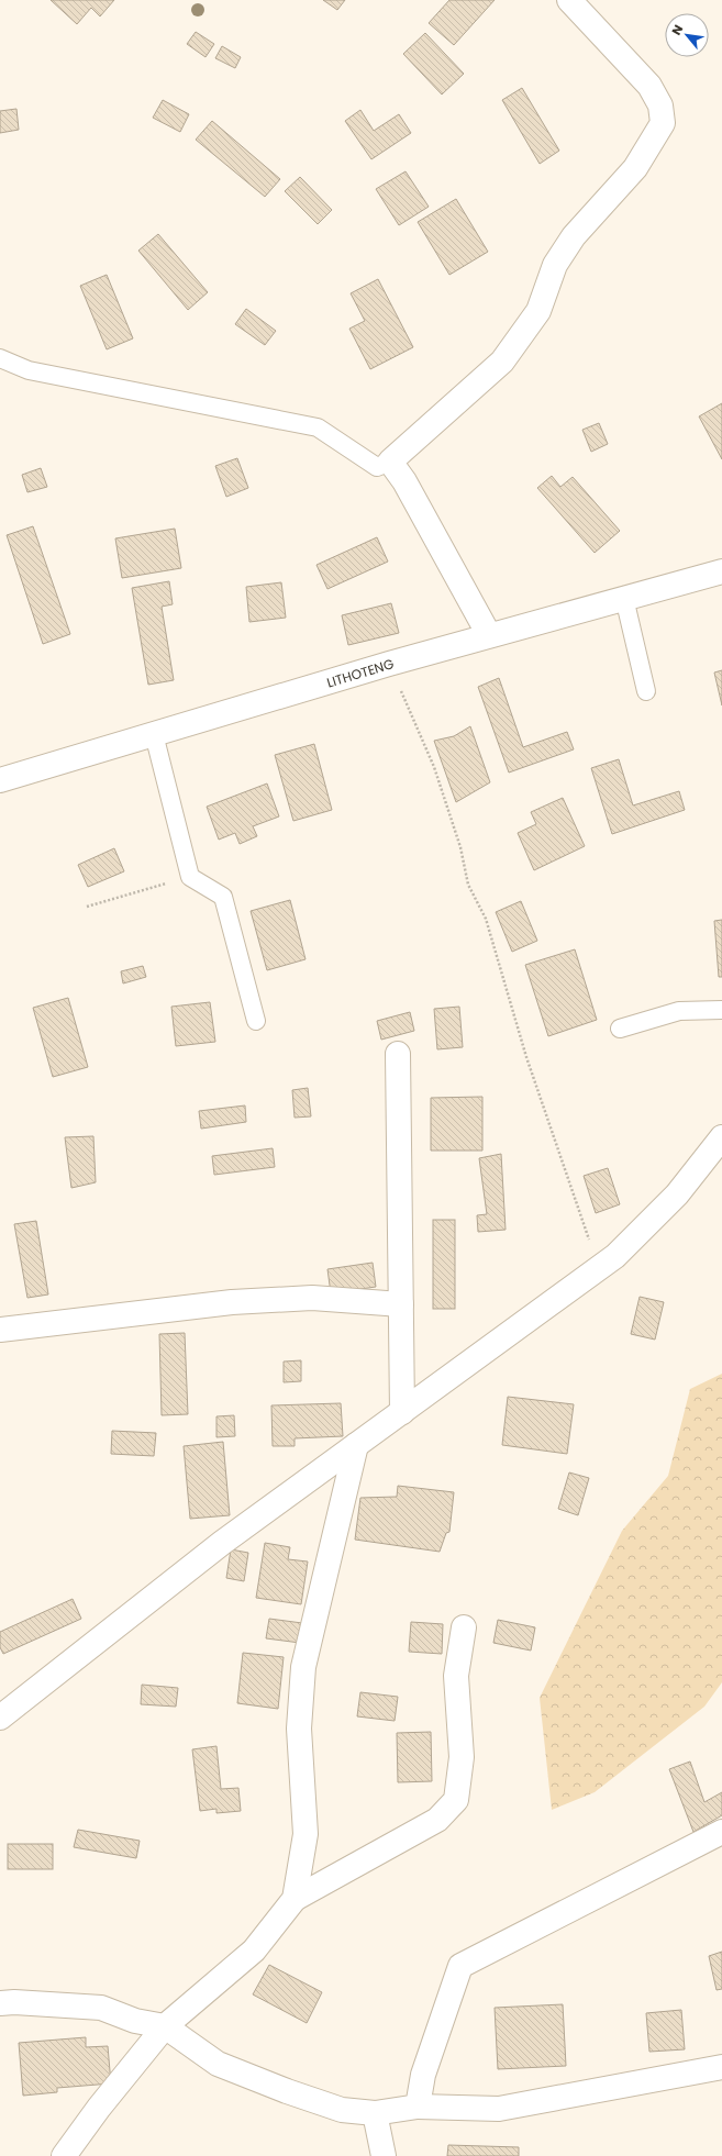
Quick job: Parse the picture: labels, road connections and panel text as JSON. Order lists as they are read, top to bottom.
{
  "streets": {
    "street": ["LITHOTENG"]
  },
  "north": "top left"
}
